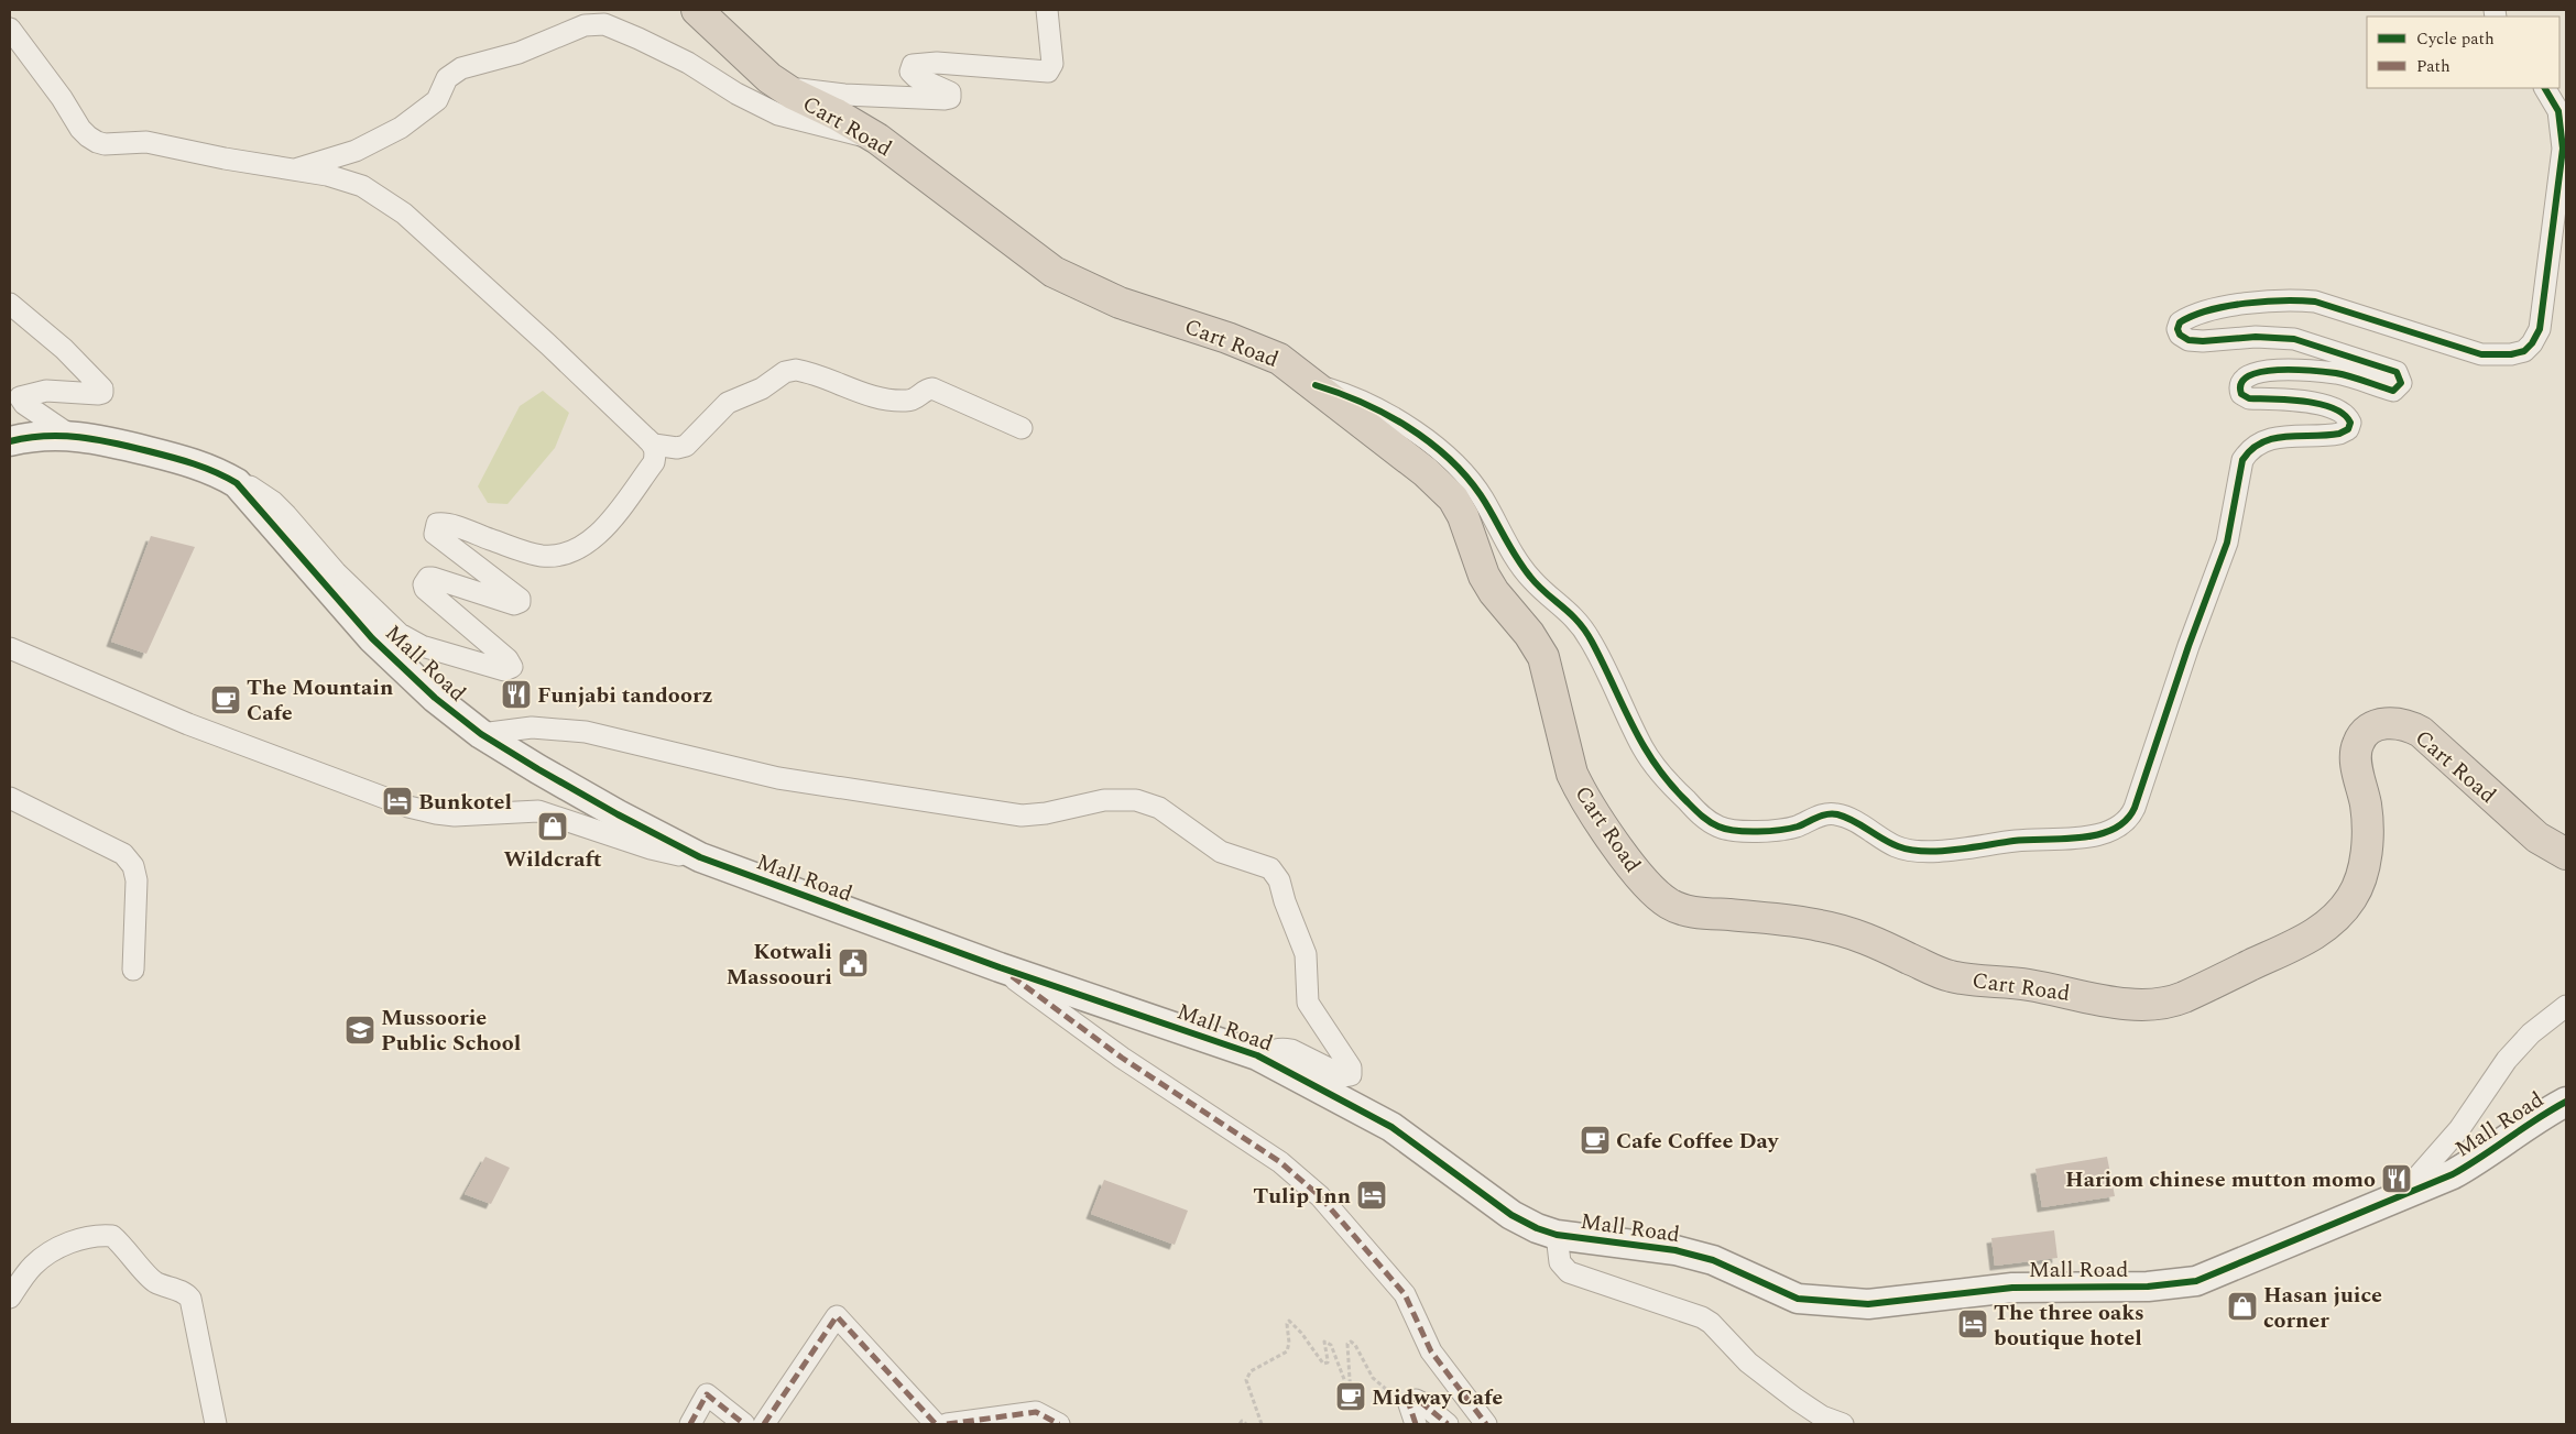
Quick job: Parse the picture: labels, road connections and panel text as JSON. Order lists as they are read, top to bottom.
{
  "streets": {
    "highway": ["Cart Road"],
    "street": ["Mall Road"]
  },
  "places": {
    "restaurant": ["Funjabi tandoorz", "Hariom chinese mutton momo"],
    "cafe": ["The Mountain Cafe", "Cafe Coffee Day", "Midway Cafe"],
    "hotel": ["Bunkotel", "Tulip Inn", "The three oaks boutique hotel"],
    "shop": ["Wildcraft", "Hasan juice corner"],
    "public building": ["Kotwali Massoouri"],
    "school or university": ["Mussoorie Public School"]
  },
  "legend": ["Cycle path", "Path"]
}
